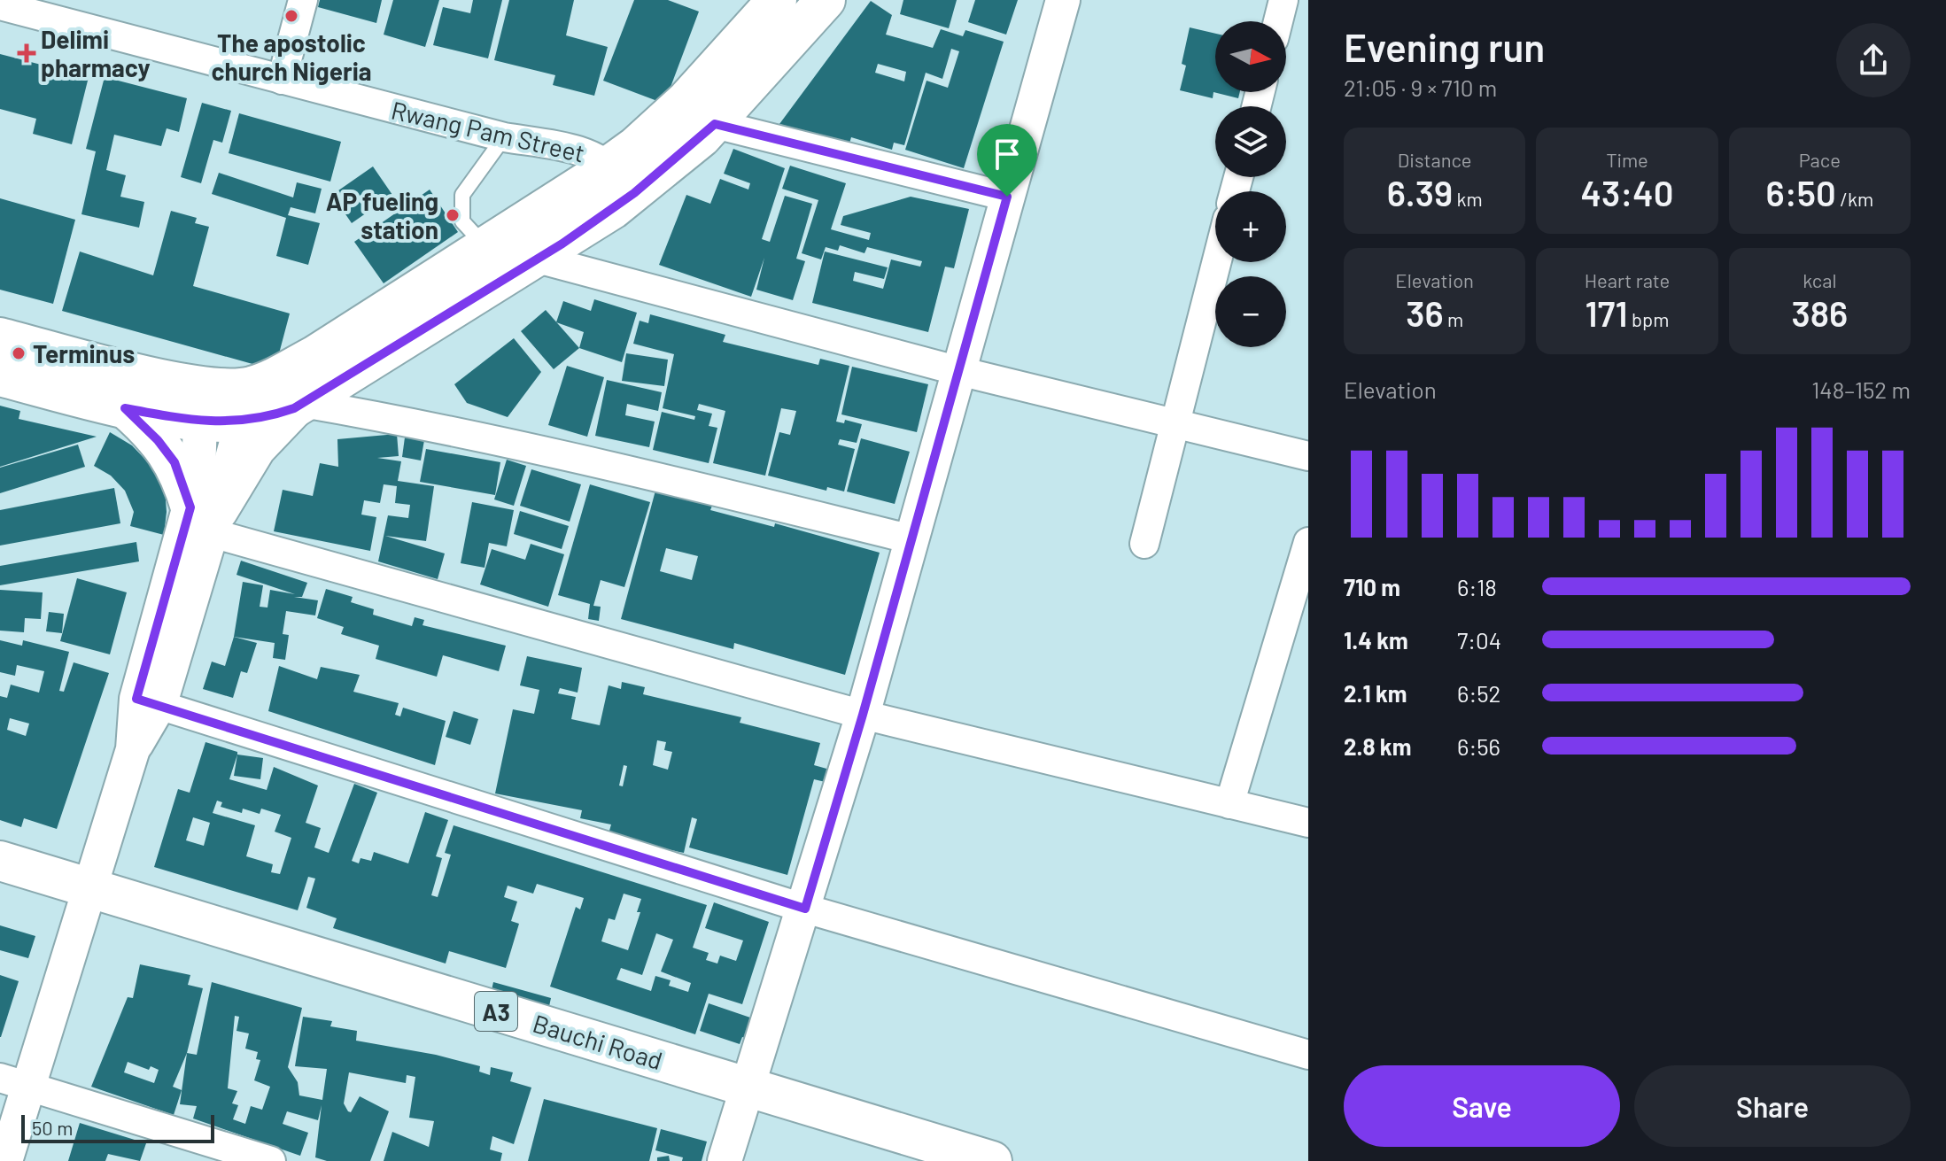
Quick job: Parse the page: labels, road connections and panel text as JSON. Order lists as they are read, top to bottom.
{
  "streets": {
    "main road": ["A3", "Bauchi Road"],
    "street": ["Rwang Pam Street"]
  },
  "places": {
    "other": ["The apostolic church Nigeria", "AP fueling station", "Terminus"],
    "health": ["Delimi pharmacy"]
  },
  "scale_bar": "50 m",
  "north": "right",
  "page": {
    "heading": ["Evening run", "21:05 · 9 × 710 m"],
    "map_buttons": ["+", "−"],
    "stats": [
      ["Distance", "6.39 km"],
      ["Time", "43:40"],
      ["Pace", "6:50 /km"],
      ["Elevation", "36 m"],
      ["Heart rate", "171 bpm"],
      ["kcal", "386"]
    ],
    "chart": ["Elevation", "148–152 m"],
    "list": [
      {
        "name": "710 m",
        "note": "6:18"
      },
      {
        "name": "1.4 km",
        "note": "7:04"
      },
      {
        "name": "2.1 km",
        "note": "6:52"
      },
      {
        "name": "2.8 km",
        "note": "6:56"
      }
    ],
    "buttons": ["Save", "Share"],
    "scale": "50 m"
  }
}
